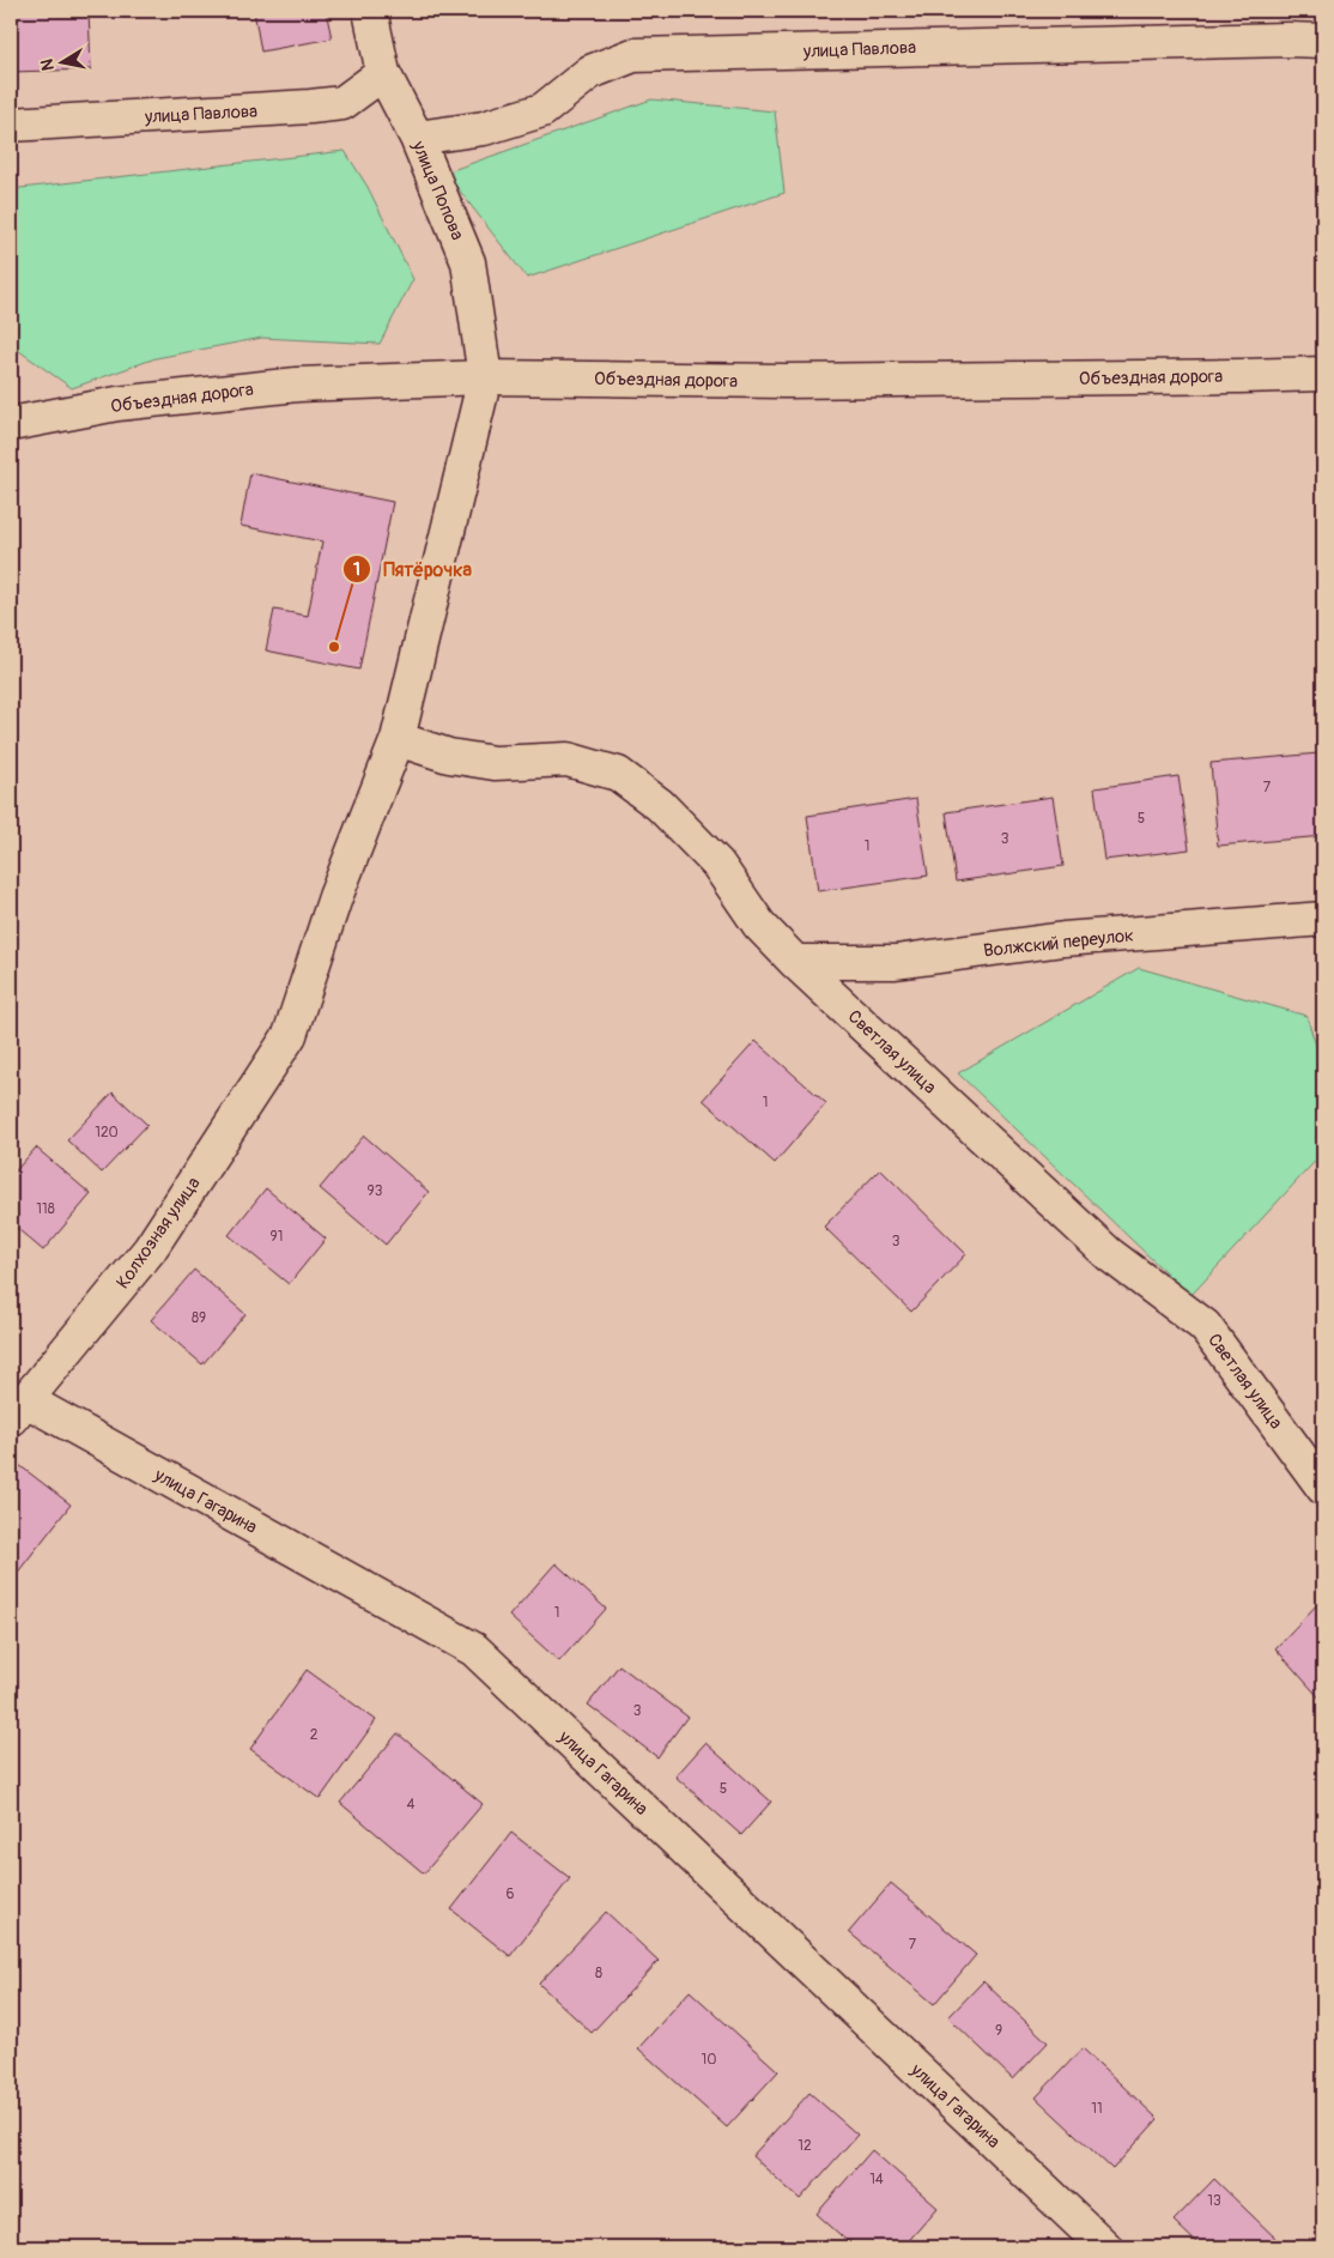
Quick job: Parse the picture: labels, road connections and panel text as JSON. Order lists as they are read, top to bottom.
{
  "streets": {
    "street": [
      "улица Павлова",
      "улица Попова",
      "Объездная дорога",
      "Волжский переулок",
      "Светлая улица",
      "Колхозная улица",
      "улица Гагарина"
    ]
  },
  "crossings": [
    ["улица Павлова", "улица Попова"],
    ["улица Попова", "Объездная дорога"],
    ["улица Попова", "Колхозная улица"],
    ["Объездная дорога", "Колхозная улица"],
    ["Волжский переулок", "Светлая улица"],
    ["Светлая улица", "Колхозная улица"],
    ["Колхозная улица", "улица Гагарина"]
  ],
  "places": ["Пятёрочка"],
  "house_numbers": [
    "7",
    "5",
    "3",
    "1",
    "1",
    "120",
    "93",
    "118",
    "91",
    "3",
    "89",
    "1",
    "3",
    "2",
    "5",
    "4",
    "6",
    "7",
    "8",
    "9",
    "10",
    "11",
    "12",
    "14",
    "13"
  ],
  "north": "left"
}
